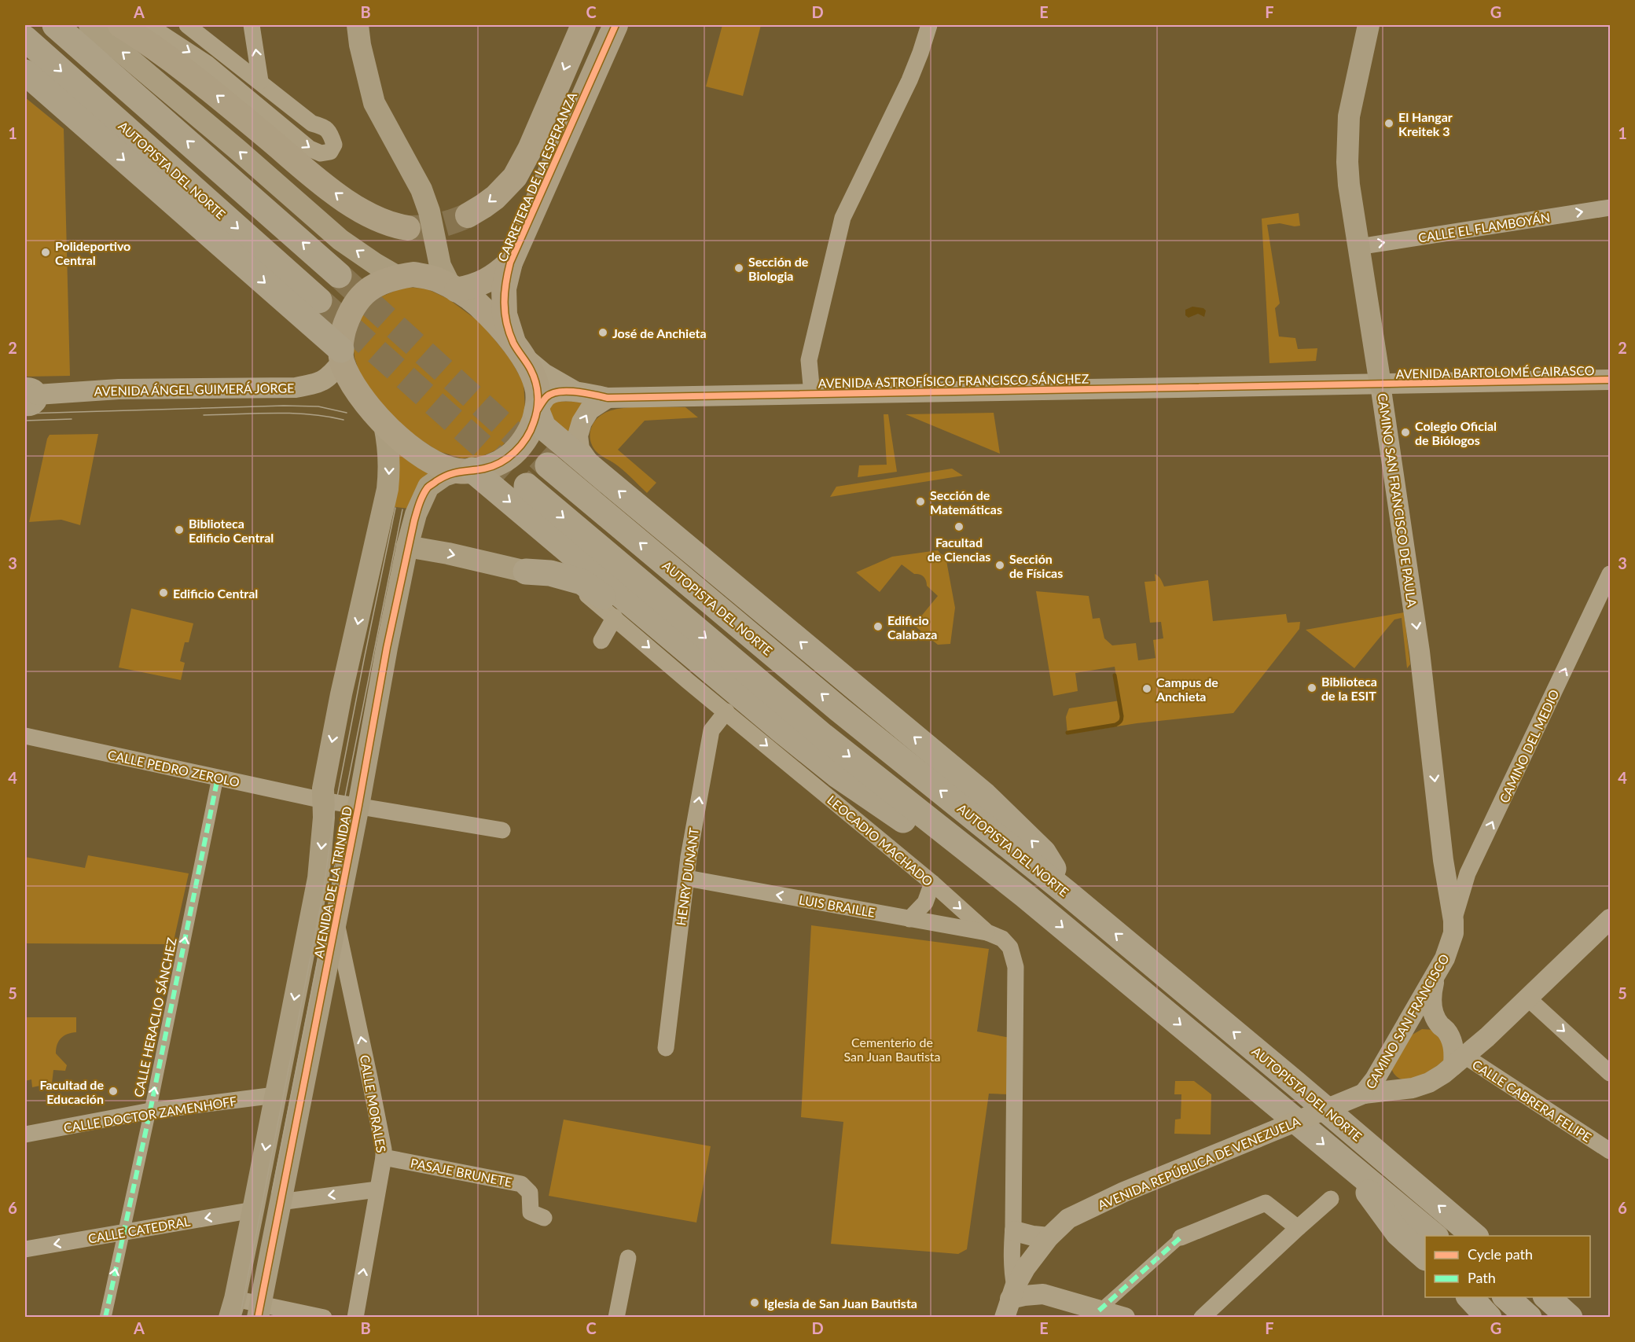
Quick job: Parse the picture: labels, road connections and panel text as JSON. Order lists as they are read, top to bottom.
{
  "streets": {
    "highway": ["AUTOPISTA DEL NORTE"],
    "main road": ["CARRETERA DE LA ESPERANZA", "CAMINO SAN FRANCISCO DE PAULA", "AVENIDA DE LA TRINIDAD"],
    "street": [
      "CALLE EL FLAMBOYÁN",
      "AVENIDA BARTOLOMÉ CAIRASCO",
      "AVENIDA ASTROFÍSICO FRANCISCO SÁNCHEZ",
      "AVENIDA ÁNGEL GUIMERÁ JORGE",
      "CAMINO DEL MEDIO",
      "CALLE PEDRO ZEROLO",
      "LEOCADIO MACHADO",
      "HENRY DUNANT",
      "LUIS BRAILLE",
      "CALLE HERACLIO SÁNCHEZ",
      "CAMINO SAN FRANCISCO",
      "CALLE CABRERA FELIPE",
      "CALLE MORALES",
      "CALLE DOCTOR ZAMENHOFF",
      "AVENIDA REPÚBLICA DE VENEZUELA",
      "PASAJE BRUNETE",
      "CALLE CATEDRAL"
    ]
  },
  "crossings": [
    ["CARRETERA DE LA ESPERANZA", "AVENIDA ASTROFÍSICO FRANCISCO SÁNCHEZ"],
    ["CALLE EL FLAMBOYÁN", "CAMINO SAN FRANCISCO DE PAULA"],
    ["AVENIDA BARTOLOMÉ CAIRASCO", "AVENIDA ASTROFÍSICO FRANCISCO SÁNCHEZ"],
    ["AVENIDA BARTOLOMÉ CAIRASCO", "CAMINO SAN FRANCISCO DE PAULA"],
    ["AVENIDA ASTROFÍSICO FRANCISCO SÁNCHEZ", "CAMINO SAN FRANCISCO DE PAULA"],
    ["CAMINO SAN FRANCISCO DE PAULA", "CAMINO DEL MEDIO"],
    ["CAMINO SAN FRANCISCO DE PAULA", "CAMINO SAN FRANCISCO"],
    ["CAMINO DEL MEDIO", "CAMINO SAN FRANCISCO"],
    ["CALLE PEDRO ZEROLO", "AVENIDA DE LA TRINIDAD"],
    ["CALLE PEDRO ZEROLO", "CALLE HERACLIO SÁNCHEZ"],
    ["LEOCADIO MACHADO", "HENRY DUNANT"],
    ["LEOCADIO MACHADO", "LUIS BRAILLE"],
    ["LEOCADIO MACHADO", "AVENIDA REPÚBLICA DE VENEZUELA"],
    ["HENRY DUNANT", "LUIS BRAILLE"],
    ["AVENIDA DE LA TRINIDAD", "CALLE MORALES"],
    ["AVENIDA DE LA TRINIDAD", "CALLE DOCTOR ZAMENHOFF"],
    ["AVENIDA DE LA TRINIDAD", "CALLE CATEDRAL"],
    ["CALLE HERACLIO SÁNCHEZ", "CALLE DOCTOR ZAMENHOFF"],
    ["CALLE HERACLIO SÁNCHEZ", "CALLE CATEDRAL"],
    ["CAMINO SAN FRANCISCO", "CALLE CABRERA FELIPE"],
    ["CAMINO SAN FRANCISCO", "AVENIDA REPÚBLICA DE VENEZUELA"],
    ["CALLE CABRERA FELIPE", "AVENIDA REPÚBLICA DE VENEZUELA"],
    ["CALLE MORALES", "PASAJE BRUNETE"]
  ],
  "one_way": [
    "CALLE EL FLAMBOYÁN",
    "CAMINO SAN FRANCISCO DE PAULA",
    "CAMINO DEL MEDIO",
    "LEOCADIO MACHADO",
    "HENRY DUNANT",
    "LUIS BRAILLE",
    "CALLE HERACLIO SÁNCHEZ",
    "CALLE MORALES",
    "CALLE CATEDRAL"
  ],
  "parks": ["Cementerio de San Juan Bautista"],
  "places": [
    "El Hangar Kreitek 3",
    "Polideportivo Central",
    "Sección de Biologia",
    "José de Anchieta",
    "Colegio Oficial de Biólogos",
    "Sección de Matemáticas",
    "Facultad de Ciencias",
    "Biblioteca Edificio Central",
    "Sección de Físicas",
    "Edificio Central",
    "Edificio Calabaza",
    "Biblioteca de la ESIT",
    "Campus de Anchieta",
    "Facultad de Educación",
    "Iglesia de San Juan Bautista"
  ],
  "legend": ["Cycle path", "Path"],
  "grid": {
    "columns": [
      "A",
      "B",
      "C",
      "D",
      "E",
      "F",
      "G"
    ],
    "rows": [
      "1",
      "2",
      "3",
      "4",
      "5",
      "6"
    ]
  }
}
